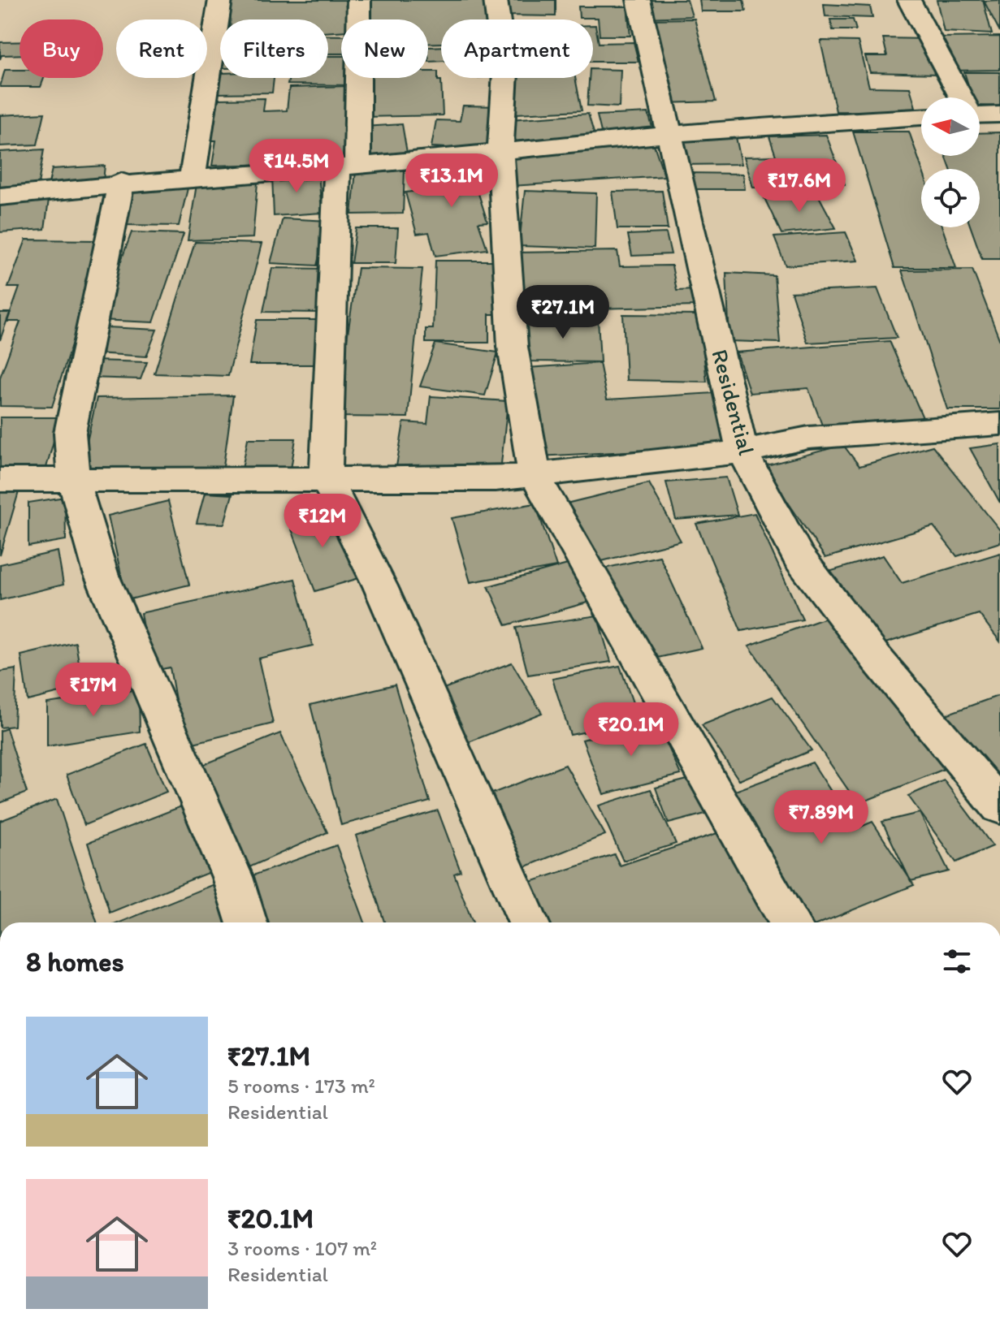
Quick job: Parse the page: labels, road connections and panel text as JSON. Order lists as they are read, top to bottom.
{
  "streets": {
    "main road": ["Residential"]
  },
  "north": "left",
  "page": {
    "chip": [
      "Buy",
      "Rent",
      "Filters",
      "New",
      "Apartment"
    ],
    "price": [
      "₹14.5M",
      "₹13.1M",
      "₹17.6M",
      "₹27.1M",
      "₹12M",
      "₹17M",
      "₹20.1M",
      "₹7.89M"
    ],
    "heading": "8 homes",
    "list": [
      {
        "name": "₹27.1M",
        "note": "5 rooms · 173 m² · Residential"
      },
      {
        "name": "₹20.1M",
        "note": "3 rooms · 107 m² · Residential"
      }
    ]
  }
}
